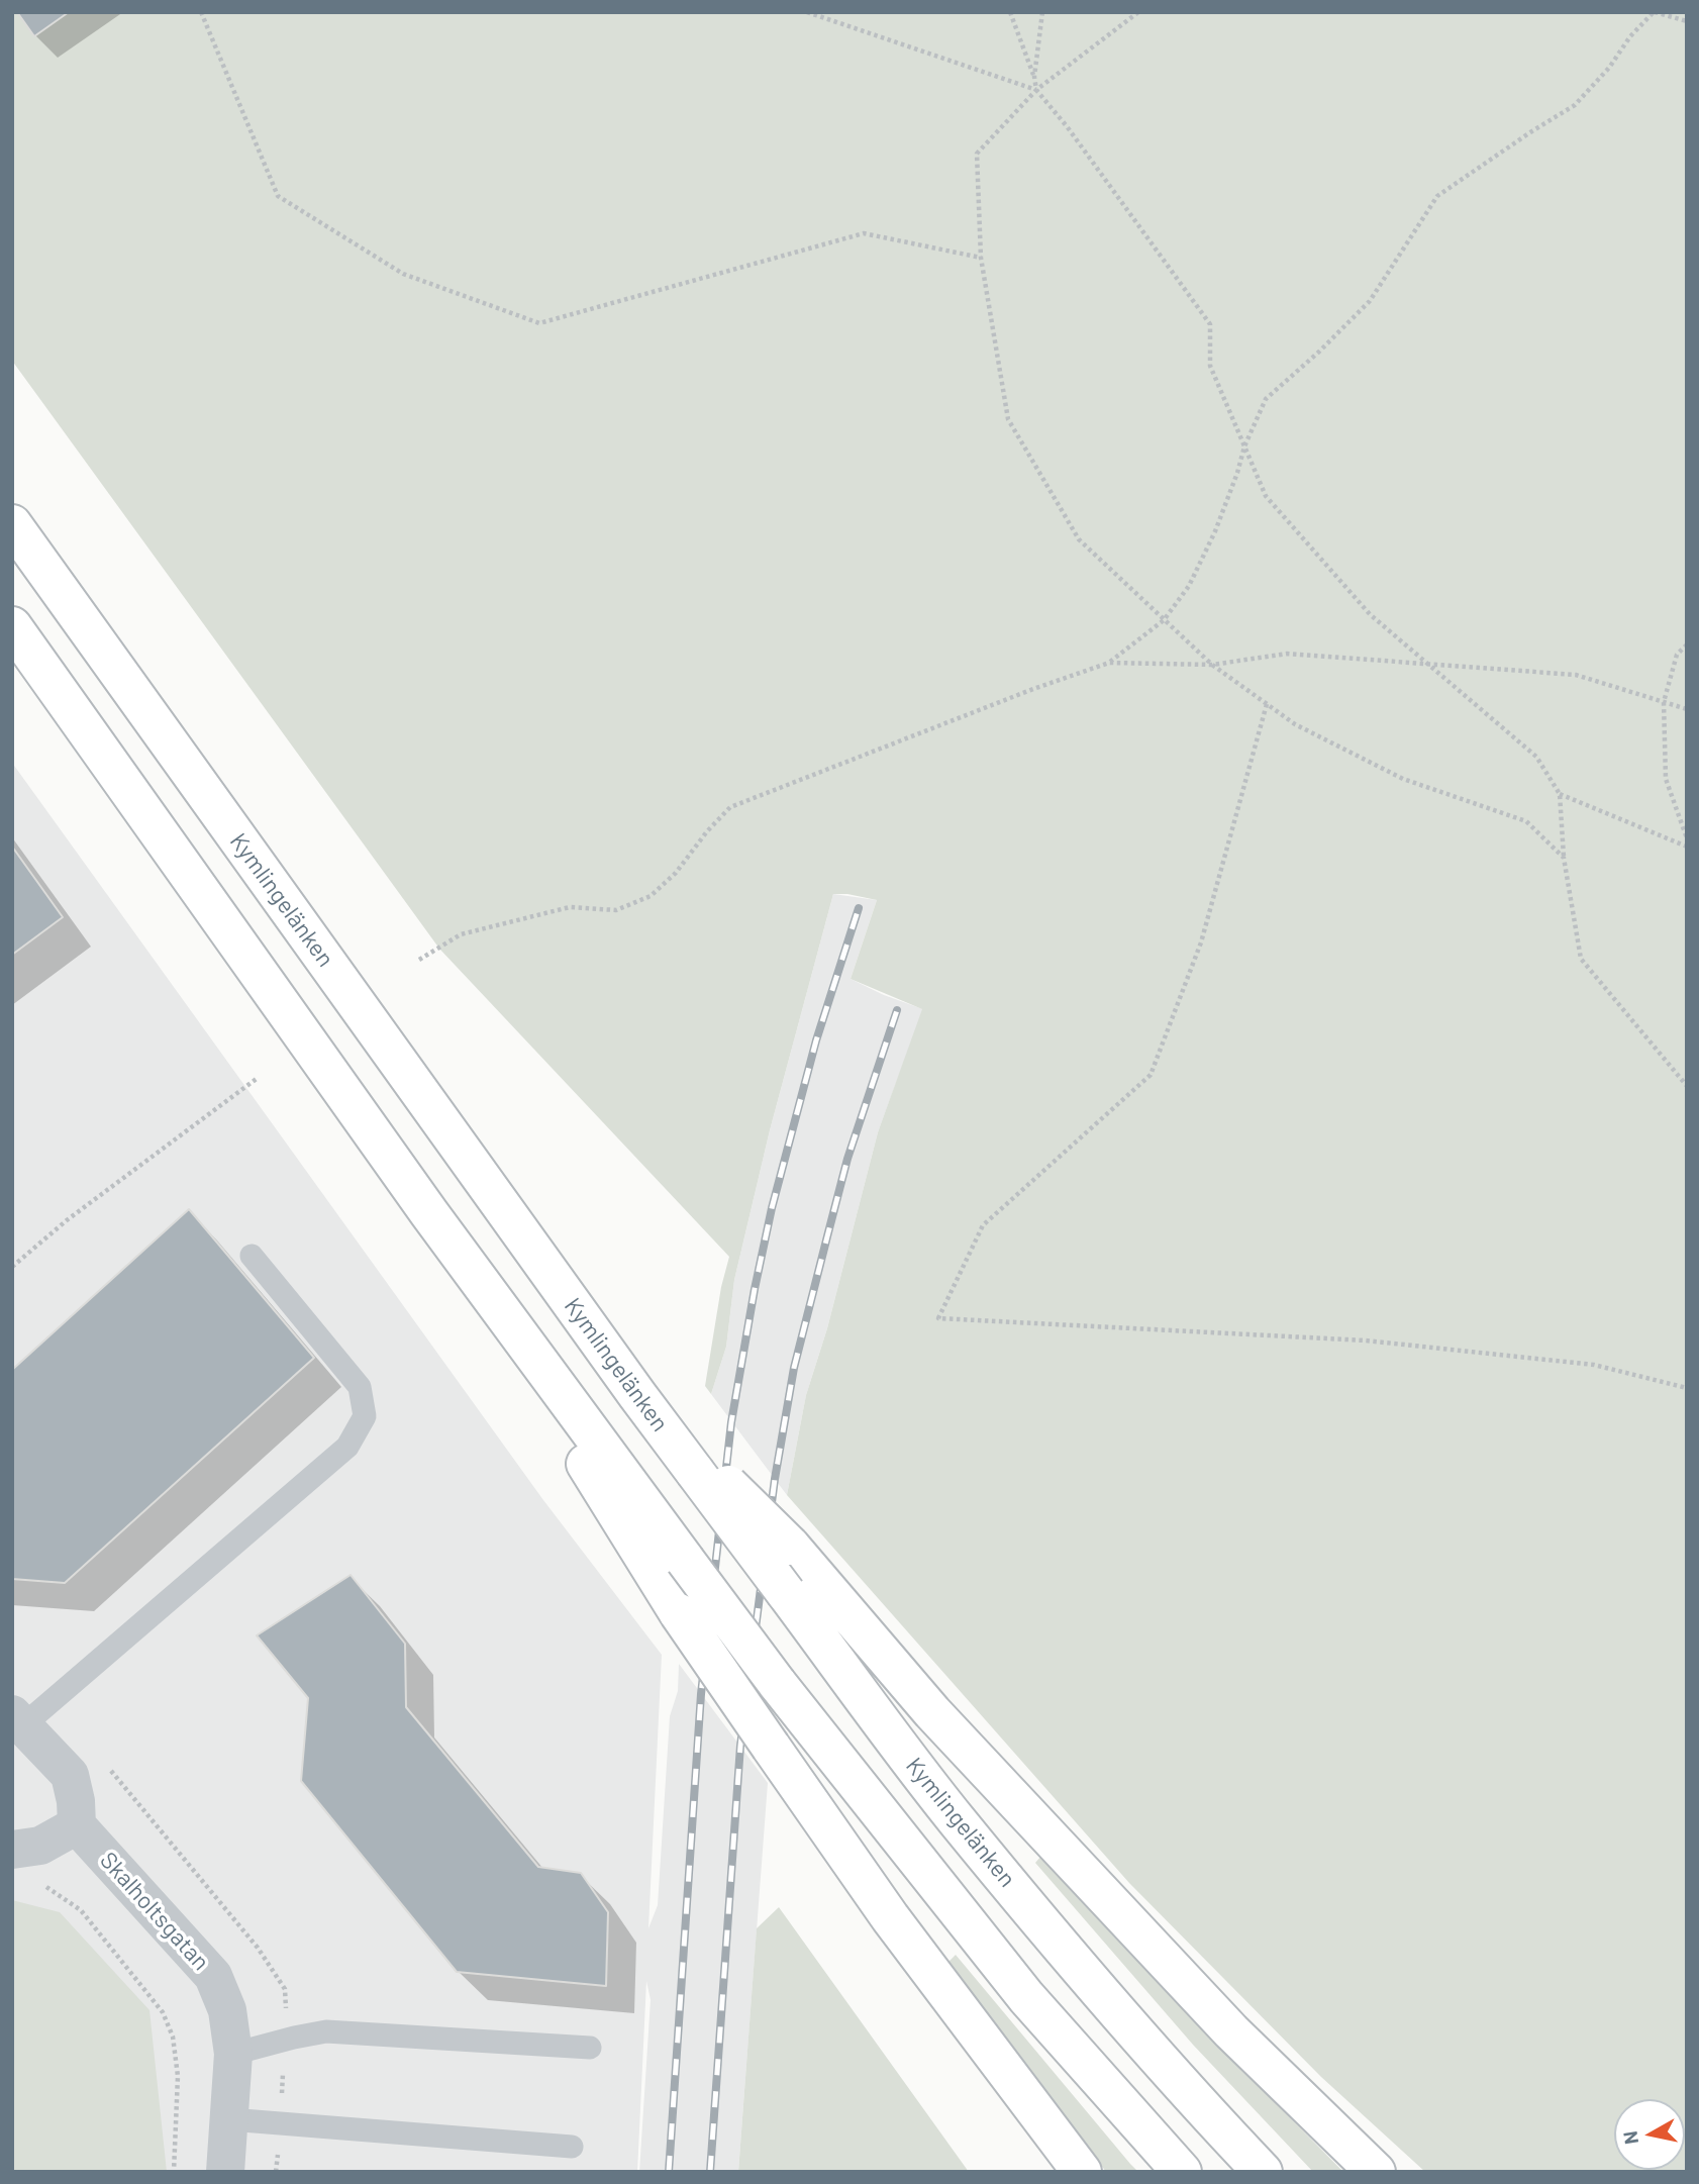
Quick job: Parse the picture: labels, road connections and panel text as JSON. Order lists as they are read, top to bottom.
{
  "streets": {
    "highway": ["Kymlingelänken"],
    "street": ["Skalholtsgatan"]
  },
  "north": "left"
}
